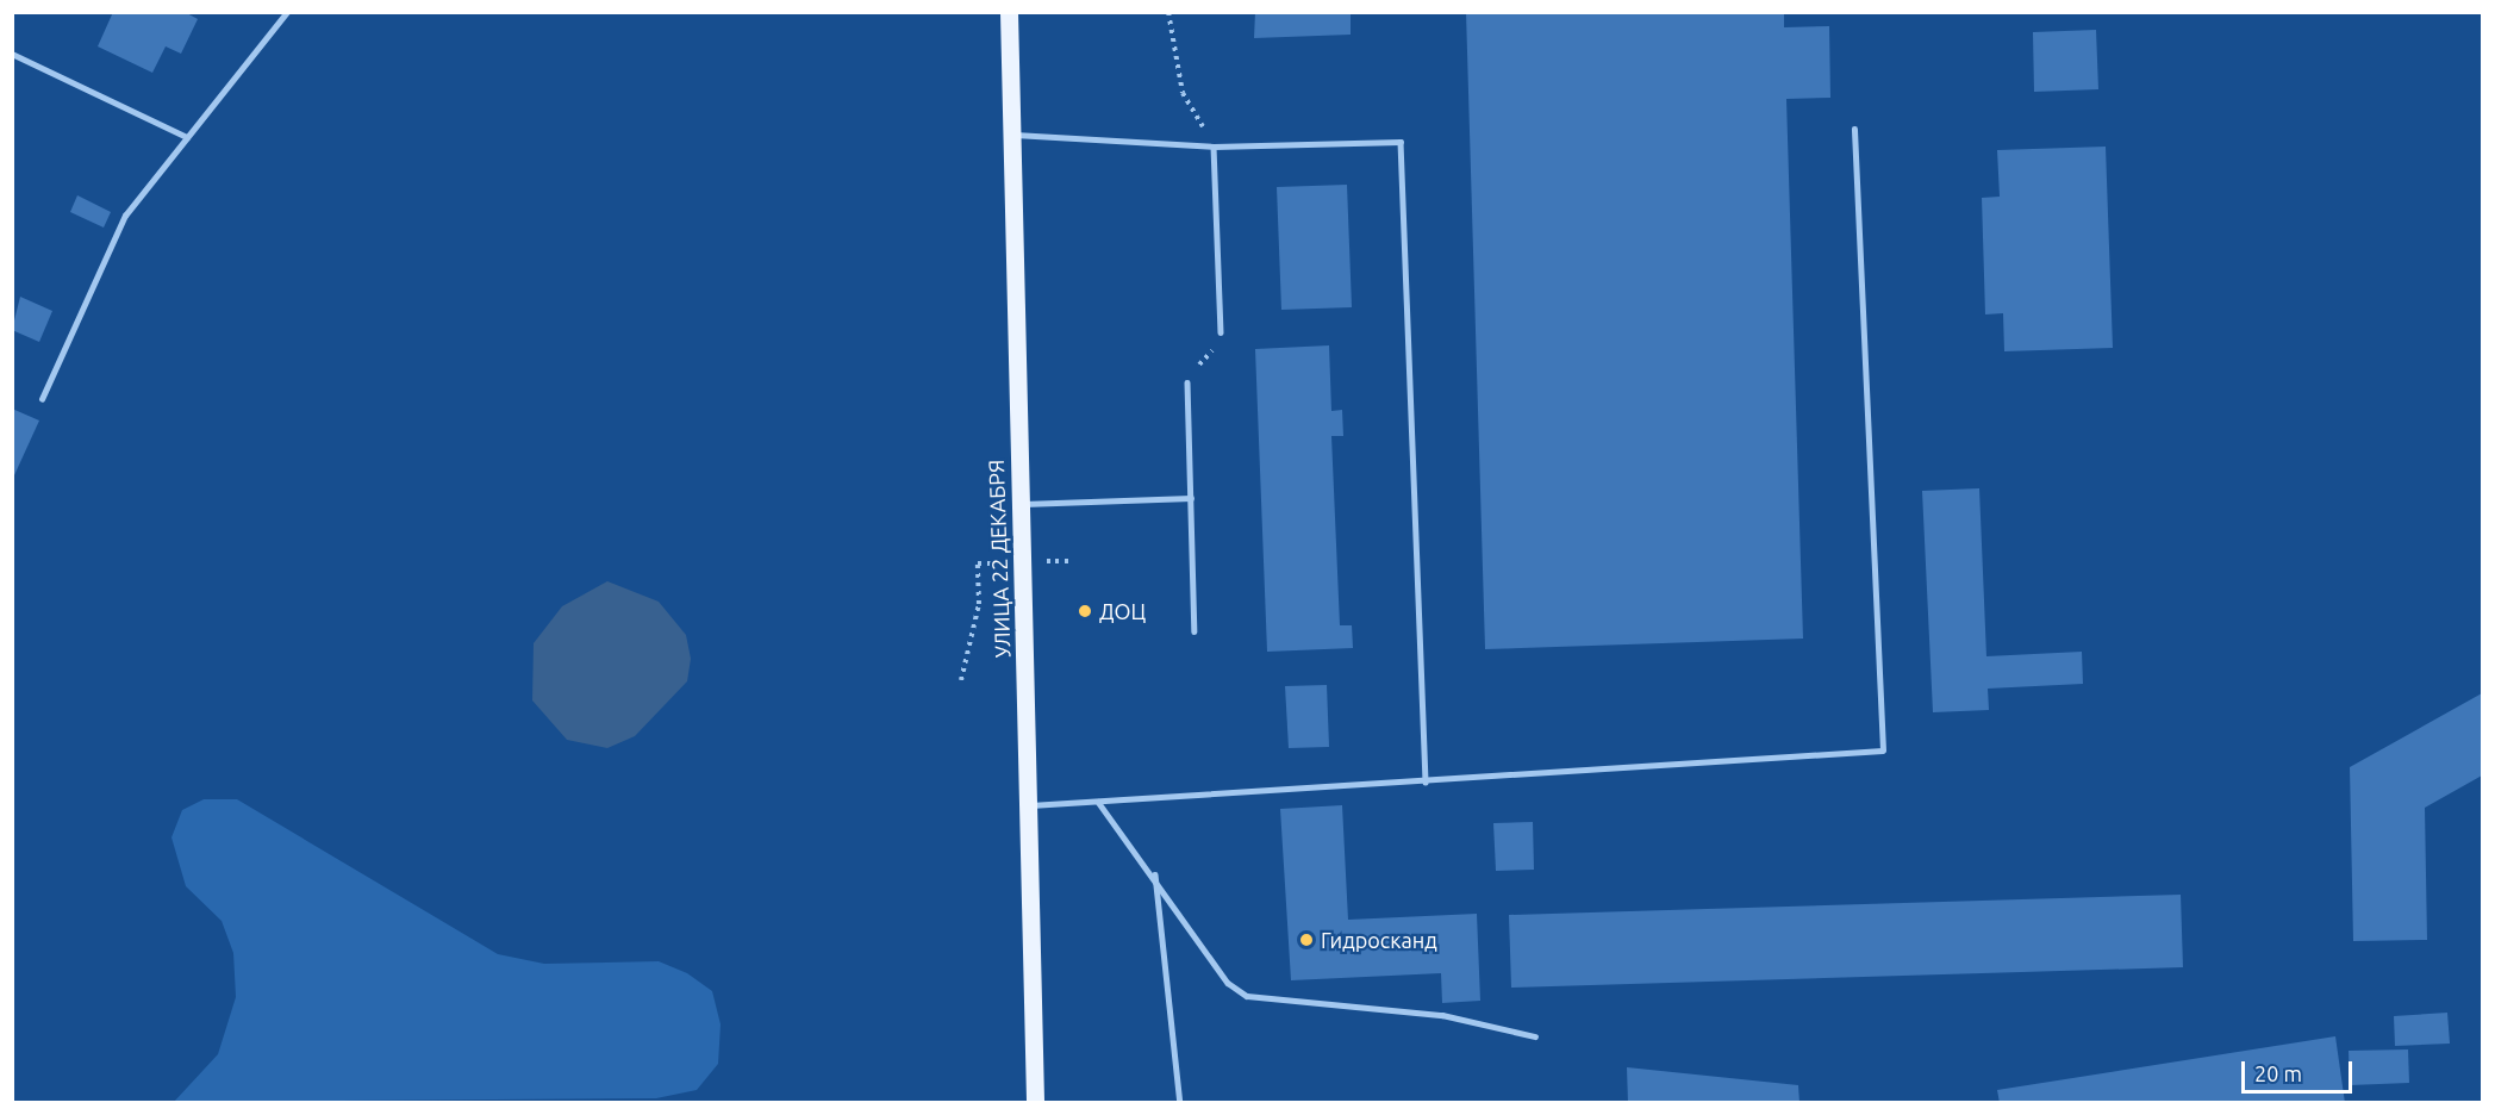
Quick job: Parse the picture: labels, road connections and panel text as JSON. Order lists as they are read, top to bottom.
{
  "streets": {
    "main road": ["УЛИЦА 22 ДЕКАБРЯ"]
  },
  "places": ["ДОЦ", "Гидросканд"],
  "scale_bar": "20 m"
}
